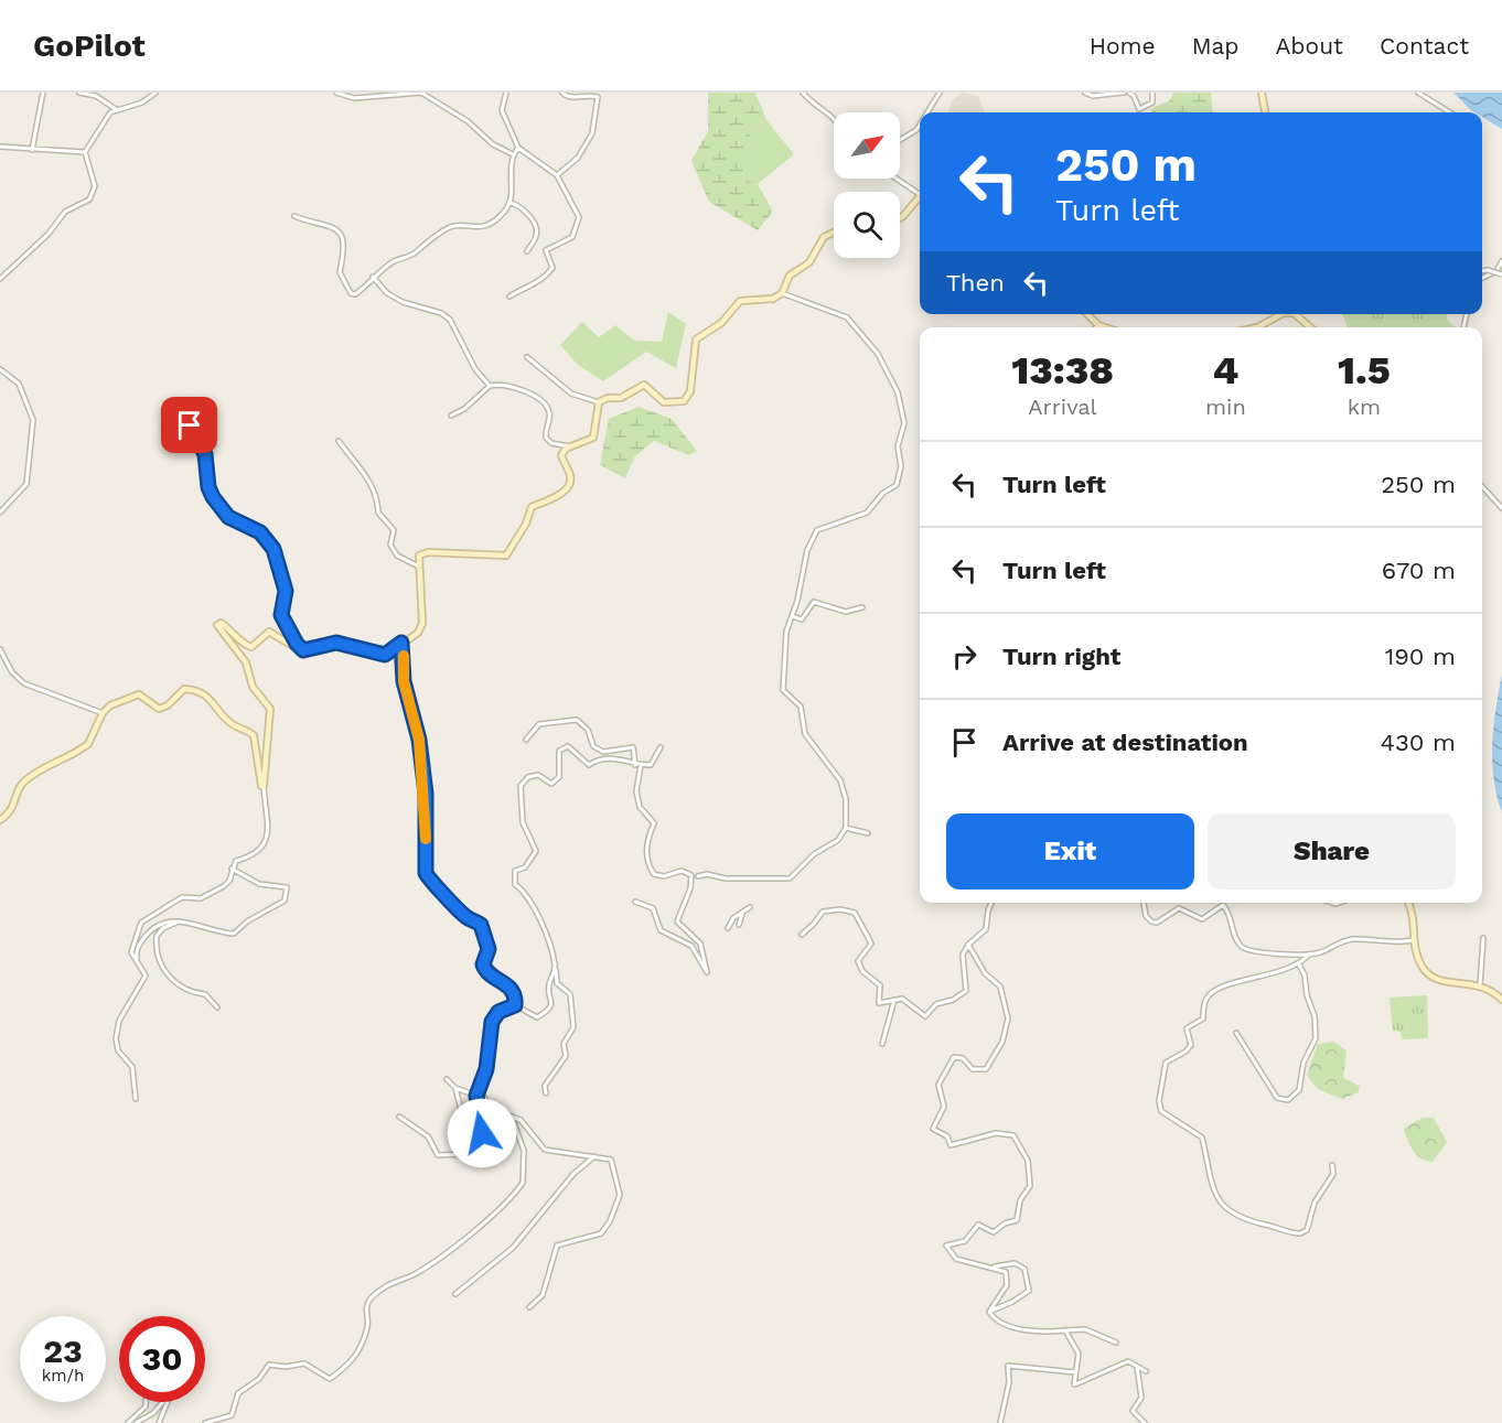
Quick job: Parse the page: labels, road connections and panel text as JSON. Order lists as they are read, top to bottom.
{
  "north": "top right",
  "page": {
    "header": "GoPilot",
    "nav": [
      "Home",
      "Map",
      "About",
      "Contact"
    ],
    "turn": ["250 m", "Turn left"],
    "then": "Then",
    "eta": [
      "13:38",
      "Arrival",
      "4",
      "min",
      "1.5",
      "km"
    ],
    "list": [
      {
        "name": "Turn left",
        "value": "250 m"
      },
      {
        "name": "Turn left",
        "value": "670 m"
      },
      {
        "name": "Turn right",
        "value": "190 m"
      },
      {
        "name": "Arrive at destination",
        "value": "430 m"
      }
    ],
    "buttons": ["Exit", "Share"],
    "speed": "23 km/h",
    "limit": "30"
  }
}
